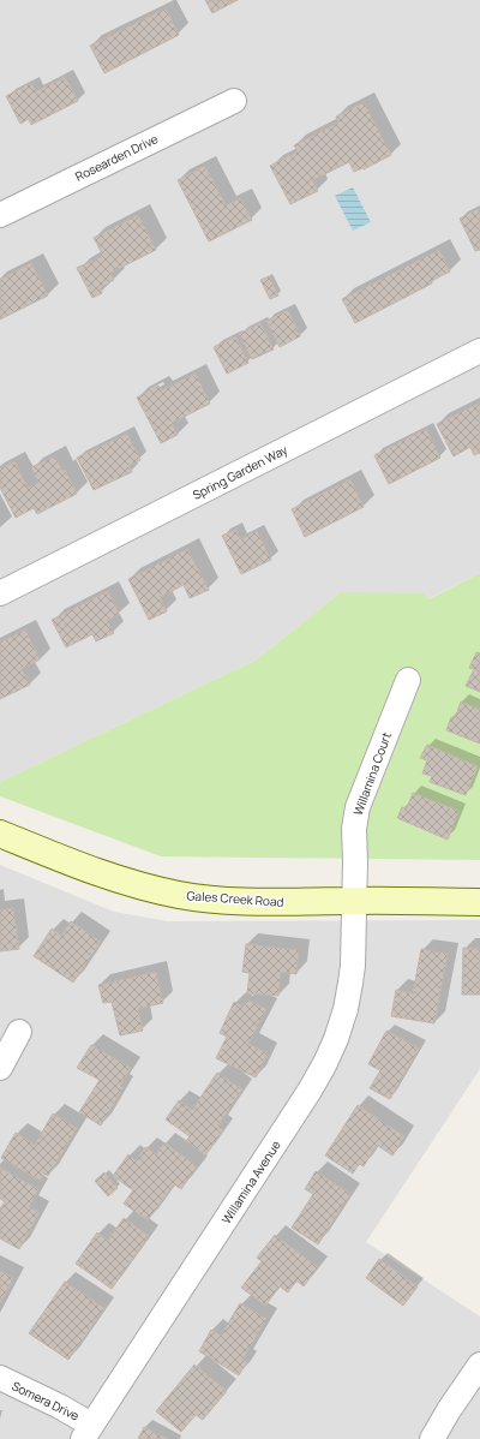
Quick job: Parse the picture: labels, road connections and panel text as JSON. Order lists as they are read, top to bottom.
{
  "streets": {
    "main road": ["Gales Creek Road"],
    "street": [
      "Rosearden Drive",
      "Spring Garden Way",
      "Willamina Court",
      "Willamina Avenue",
      "Somera Drive"
    ]
  },
  "crossings": [
    ["Willamina Court", "Gales Creek Road"],
    ["Willamina Court", "Willamina Avenue"],
    ["Gales Creek Road", "Willamina Avenue"],
    ["Willamina Avenue", "Somera Drive"]
  ]
}
